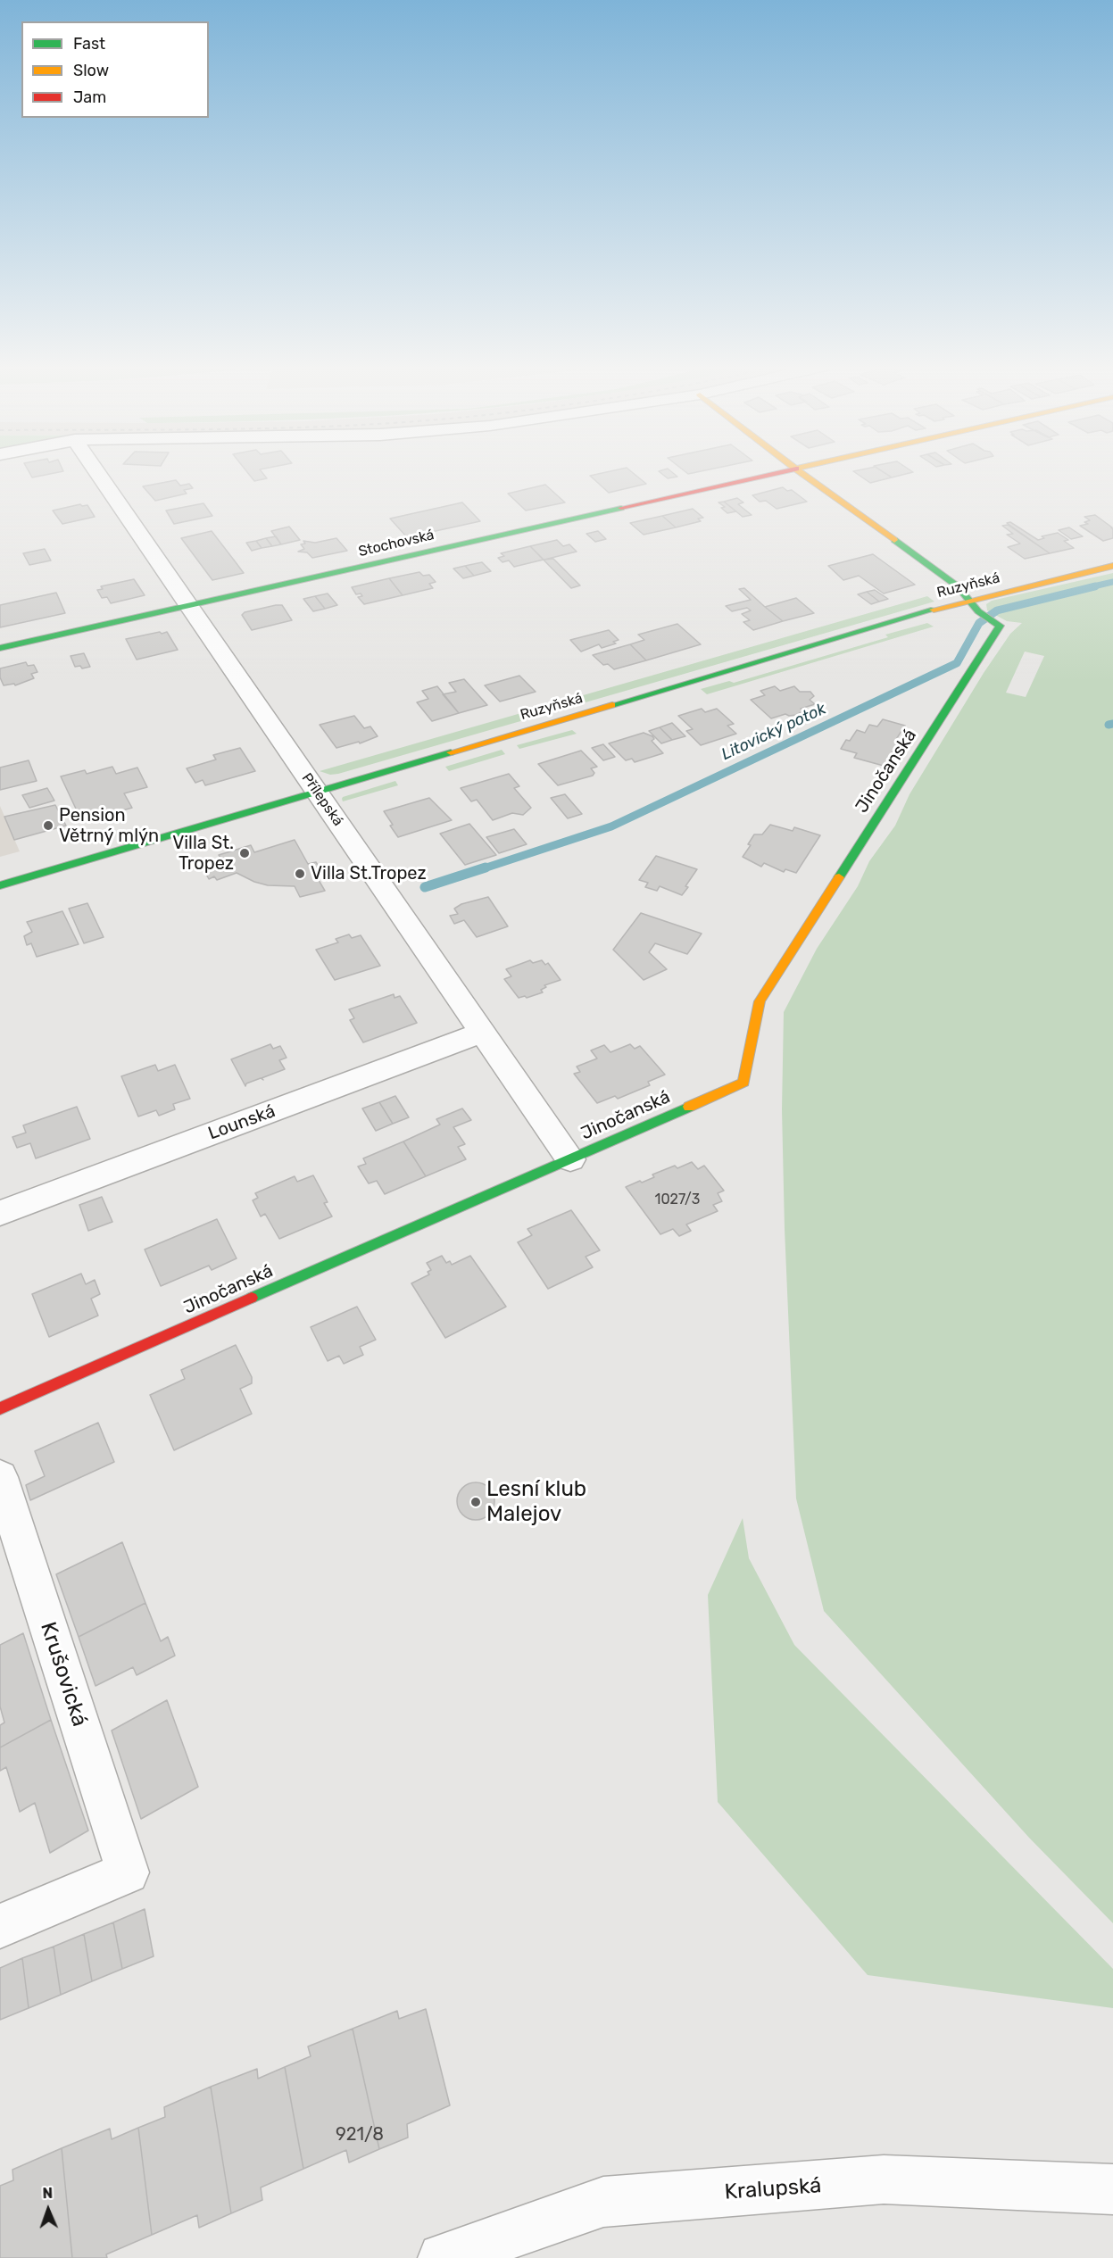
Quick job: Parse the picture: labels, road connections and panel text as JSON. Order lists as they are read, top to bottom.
{
  "streets": {
    "street": [
      "Stochovská",
      "Ruzyňská",
      "Jinočanská",
      "Přílepská",
      "Lounská",
      "Krušovická",
      "Kralupská"
    ]
  },
  "crossings": [
    ["Stochovská", "Přílepská"],
    ["Ruzyňská", "Jinočanská"],
    ["Ruzyňská", "Přílepská"],
    ["Jinočanská", "Přílepská"],
    ["Přílepská", "Lounská"]
  ],
  "water": ["Litovický potok"],
  "places": [
    "Pension Větrný mlýn",
    "Villa St. Tropez",
    "Villa St.Tropez",
    "Lesní klub Malejov"
  ],
  "house_numbers": ["1027/3", "921/8"],
  "legend": ["Fast", "Slow", "Jam"],
  "north": "top"
}
